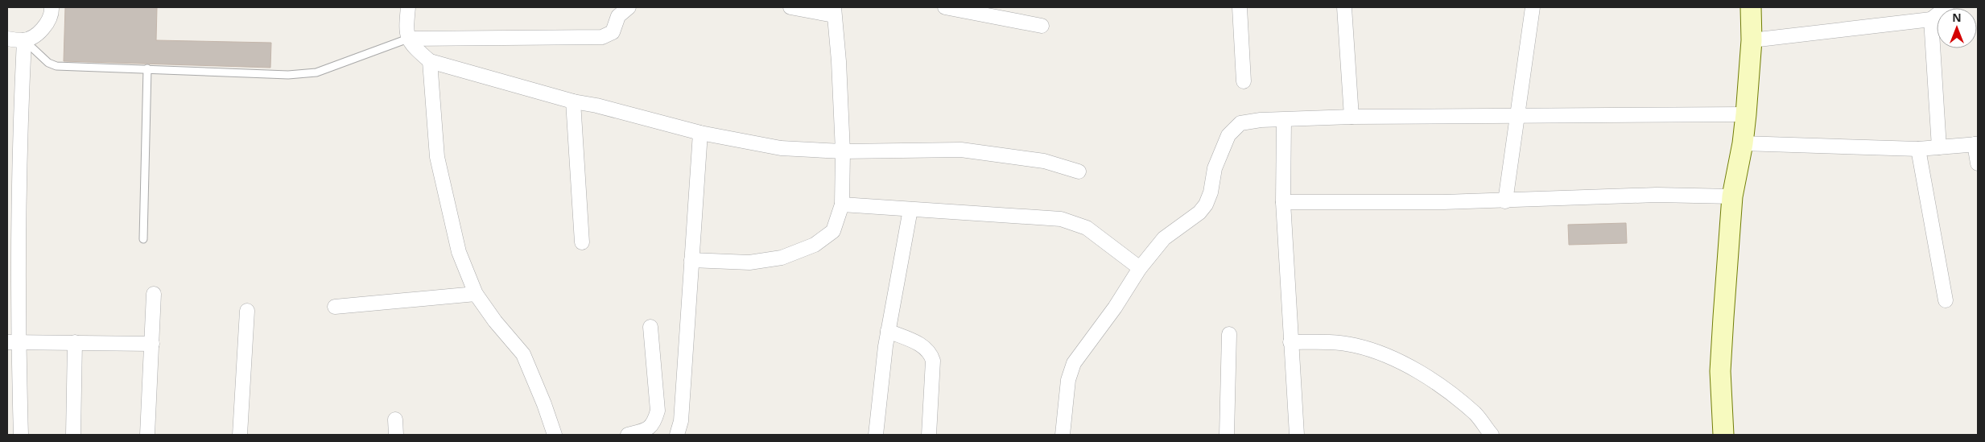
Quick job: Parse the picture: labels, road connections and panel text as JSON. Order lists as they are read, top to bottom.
{
  "north": "top"
}
